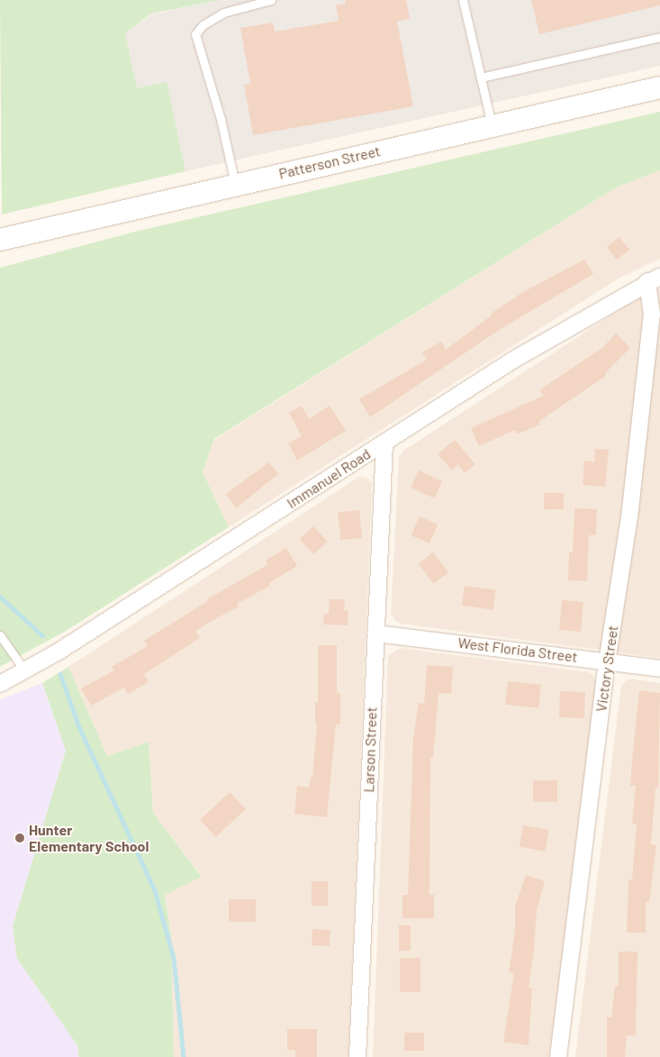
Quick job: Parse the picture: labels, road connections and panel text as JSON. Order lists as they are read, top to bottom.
{
  "streets": {
    "main road": ["Patterson Street"],
    "street": [
      "Immanuel Road",
      "West Florida Street",
      "Victory Street",
      "Larson Street"
    ]
  },
  "crossings": [
    ["Immanuel Road", "Victory Street"],
    ["Immanuel Road", "Larson Street"],
    ["West Florida Street", "Victory Street"],
    ["West Florida Street", "Larson Street"]
  ],
  "places": ["Hunter Elementary School"]
}
